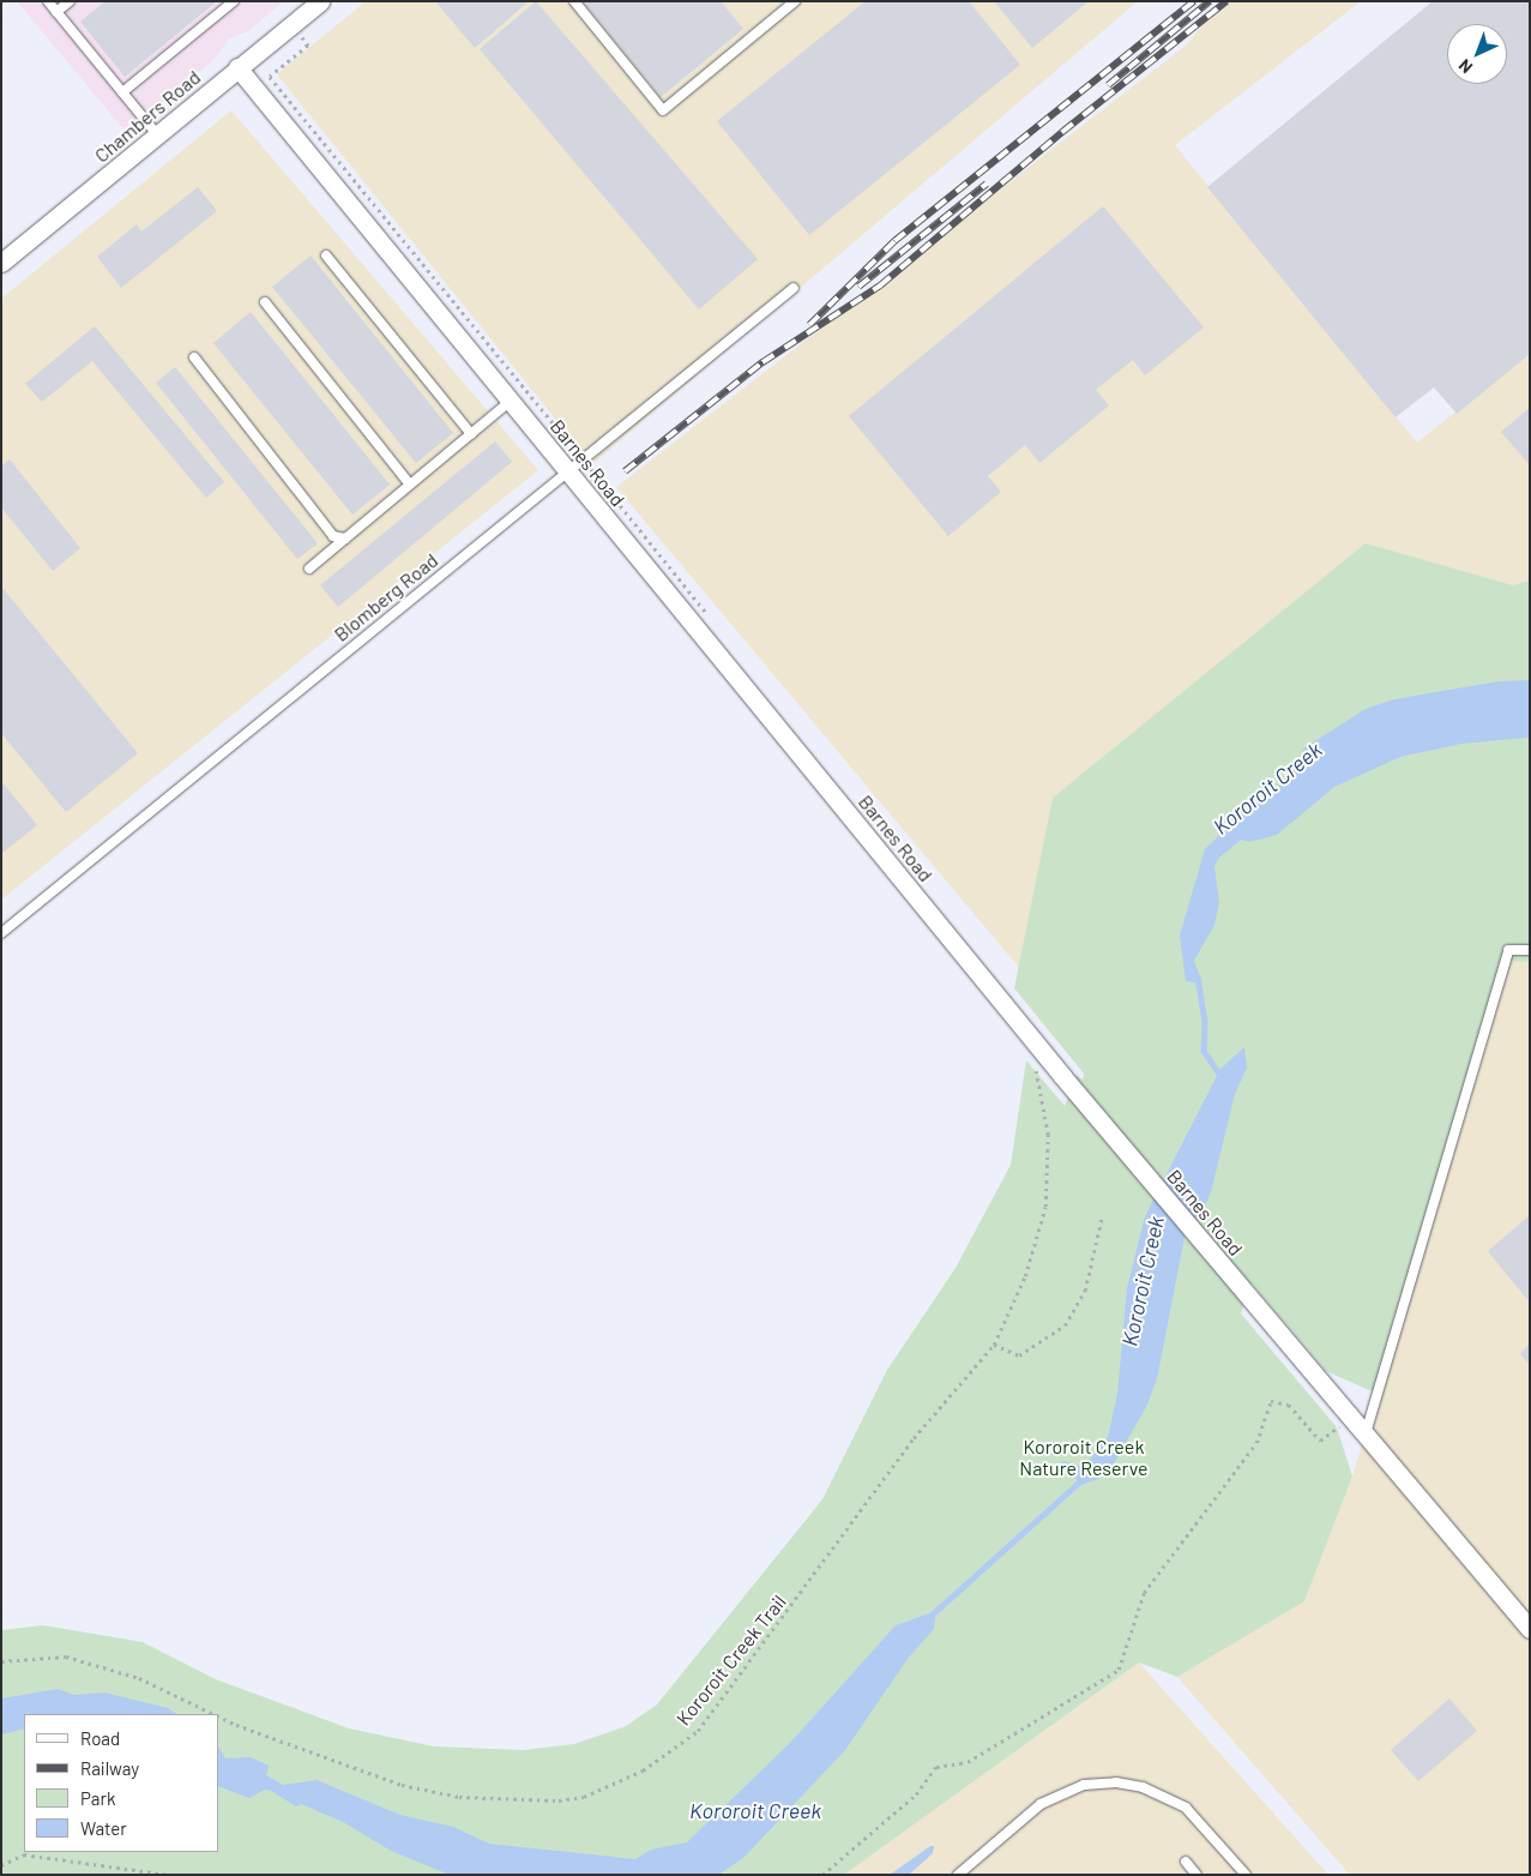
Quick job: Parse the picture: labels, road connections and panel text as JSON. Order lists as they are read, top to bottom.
{
  "streets": {
    "street": ["Chambers Road", "Barnes Road"],
    "lane": ["Blomberg Road"],
    "path": ["Kororoit Creek Trail"]
  },
  "crossings": [
    ["Chambers Road", "Barnes Road"],
    ["Barnes Road", "Blomberg Road"]
  ],
  "water": ["Kororoit Creek"],
  "parks": ["Kororoit Creek Nature Reserve"],
  "legend": [
    "Road",
    "Railway",
    "Park",
    "Water"
  ],
  "north": "bottom left"
}
